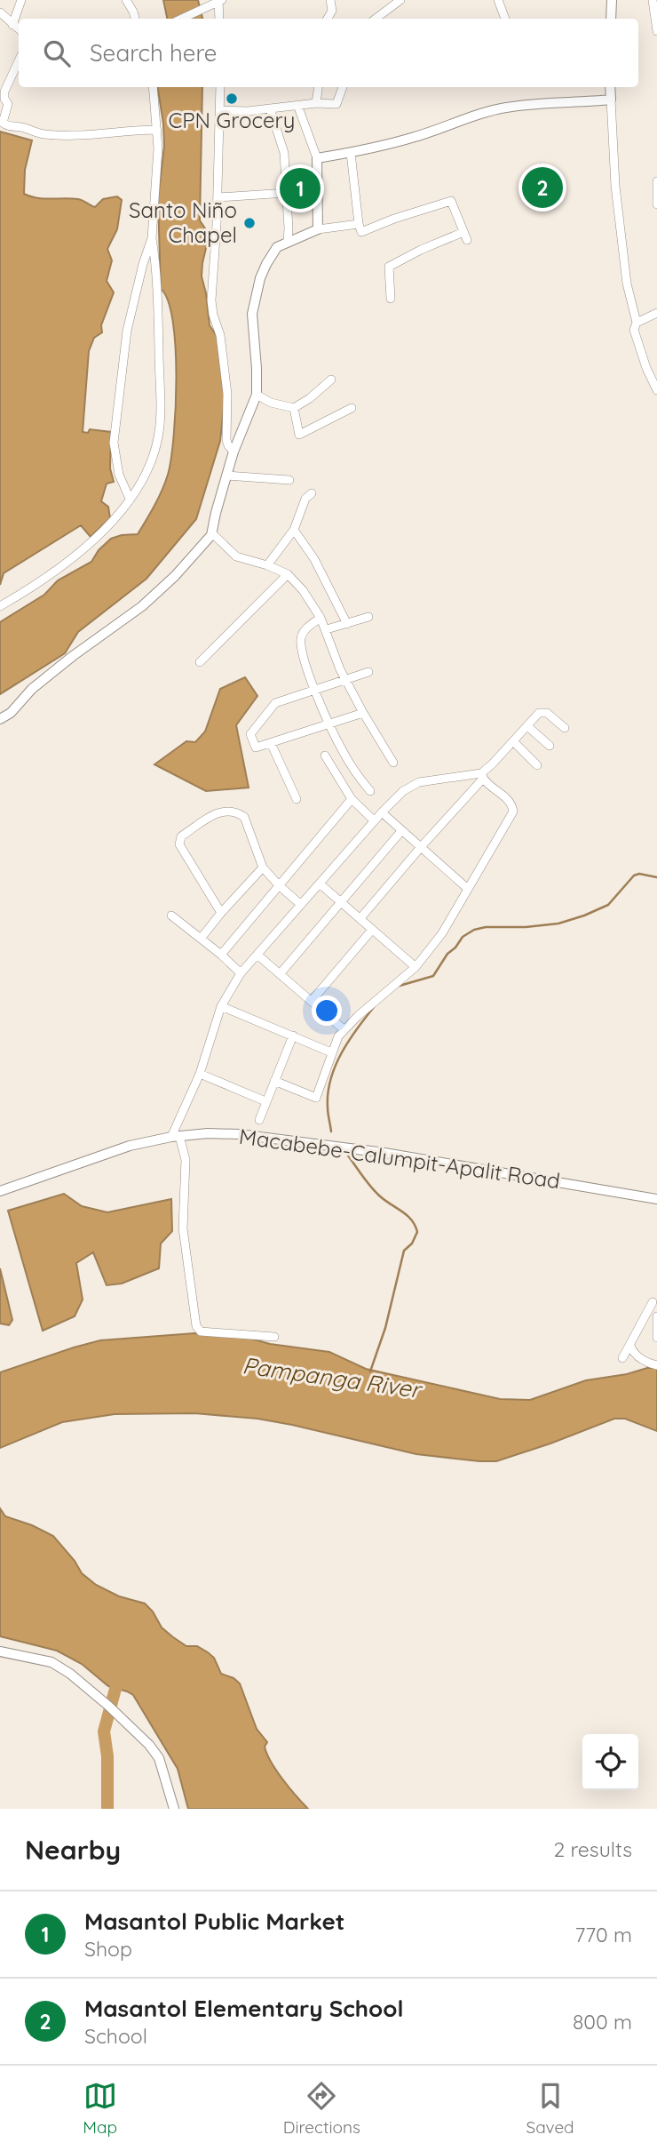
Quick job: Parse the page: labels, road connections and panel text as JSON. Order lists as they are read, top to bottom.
{
  "streets": {
    "main road": ["Macabebe-Calumpit-Apalit Road"]
  },
  "water": ["Pampanga River"],
  "places": ["CPN Grocery", "Santo Niño Chapel"],
  "page": {
    "search": "Search here",
    "pins": ["2", "1"],
    "heading": ["Nearby", "2 results"],
    "list": [
      {
        "mark": "1",
        "name": "Masantol Public Market",
        "note": "Shop",
        "value": "770 m"
      },
      {
        "mark": "2",
        "name": "Masantol Elementary School",
        "note": "School",
        "value": "800 m"
      }
    ],
    "nav": ["Map", "Directions", "Saved"]
  }
}
